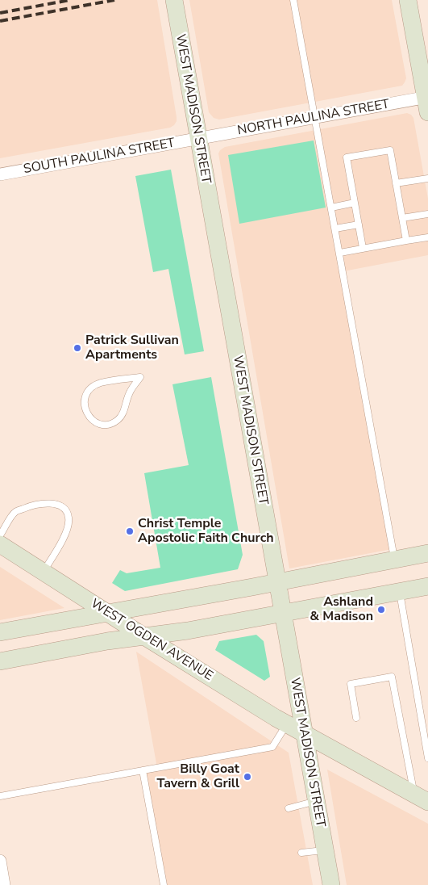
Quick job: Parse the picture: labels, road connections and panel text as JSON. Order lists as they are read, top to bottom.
{
  "streets": {
    "main road": ["WEST MADISON STREET", "WEST OGDEN AVENUE"],
    "street": ["NORTH PAULINA STREET", "SOUTH PAULINA STREET"]
  },
  "crossings": [
    ["WEST MADISON STREET", "NORTH PAULINA STREET"],
    ["WEST MADISON STREET", "SOUTH PAULINA STREET"],
    ["WEST MADISON STREET", "WEST OGDEN AVENUE"],
    ["NORTH PAULINA STREET", "SOUTH PAULINA STREET"]
  ],
  "places": [
    "Patrick Sullivan Apartments",
    "Christ Temple Apostolic Faith Church",
    "Ashland & Madison",
    "Billy Goat Tavern & Grill"
  ]
}
